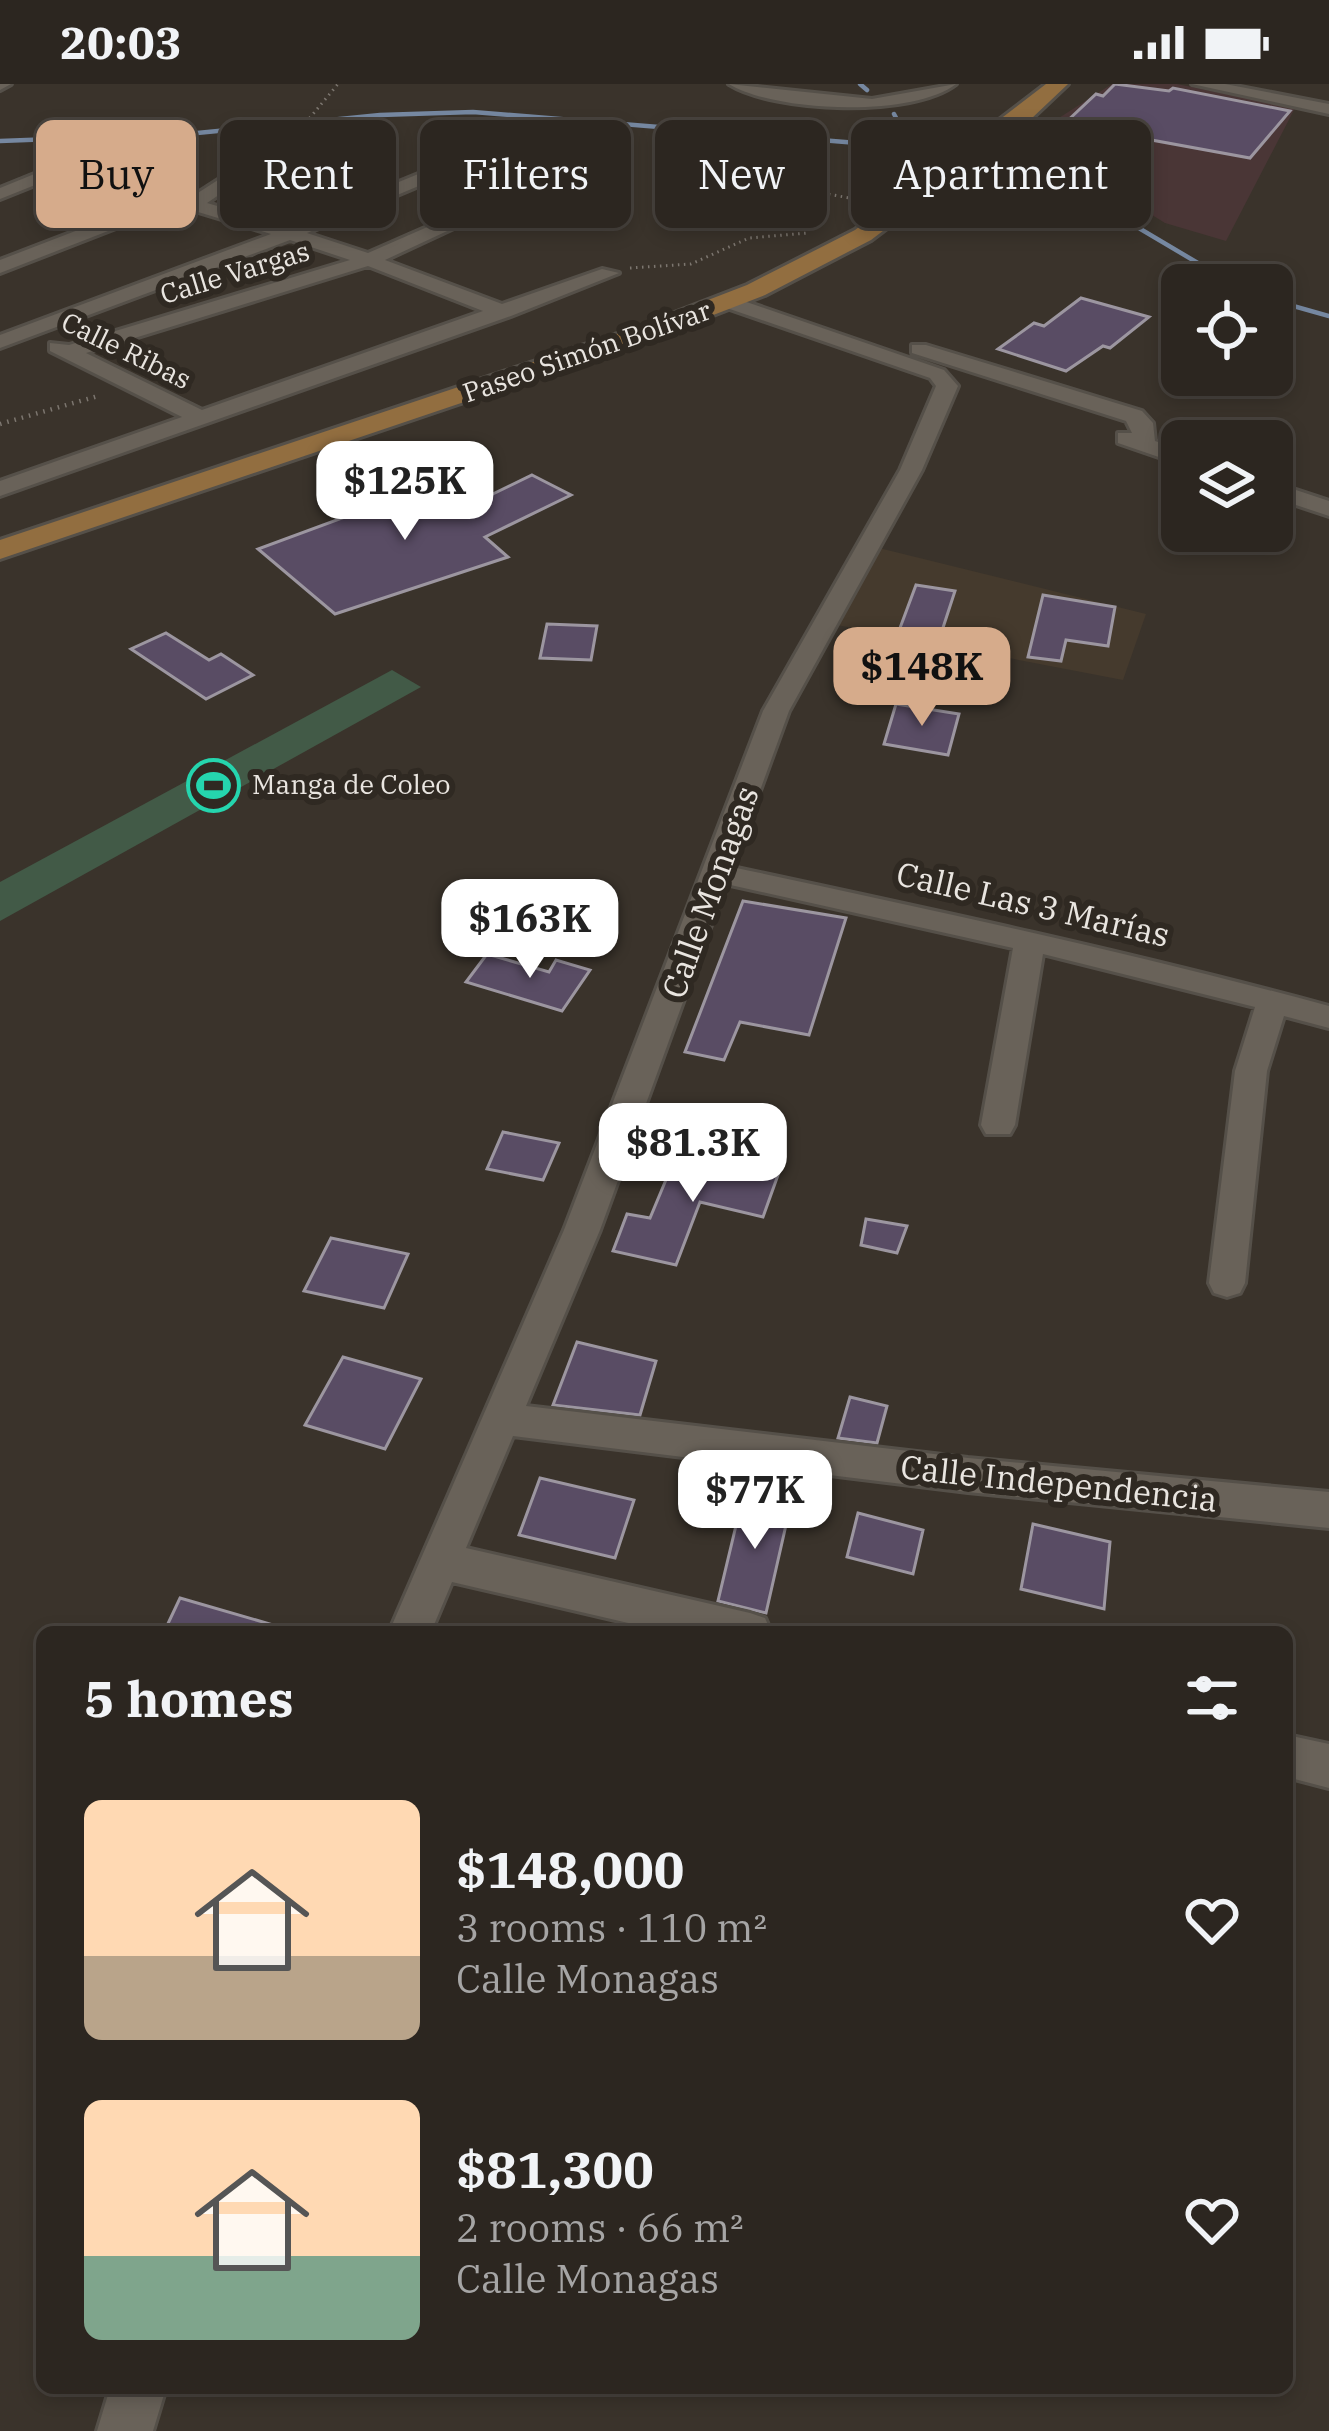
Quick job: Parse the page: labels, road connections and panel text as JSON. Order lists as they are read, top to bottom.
{
  "streets": {
    "main road": ["Paseo Simón Bolívar"],
    "street": [
      "Calle Vargas",
      "Calle Ribas",
      "Calle Monagas",
      "Calle Las 3 Marías",
      "Calle Independencia"
    ]
  },
  "crossings": [
    ["Calle Vargas", "Calle Ribas"],
    ["Calle Ribas", "Paseo Simón Bolívar"],
    ["Calle Monagas", "Calle Las 3 Marías"],
    ["Calle Monagas", "Calle Independencia"]
  ],
  "places": {
    "sports": ["Manga de Coleo"]
  },
  "page": {
    "status": "20:03",
    "chip": [
      "Buy",
      "Rent",
      "Filters",
      "New",
      "Apartment"
    ],
    "price": [
      "$125K",
      "$148K",
      "$163K",
      "$81.3K",
      "$77K"
    ],
    "heading": "5 homes",
    "list": [
      {
        "name": "$148,000",
        "note": "3 rooms · 110 m² · Calle Monagas"
      },
      {
        "name": "$81,300",
        "note": "2 rooms · 66 m² · Calle Monagas"
      }
    ]
  }
}
